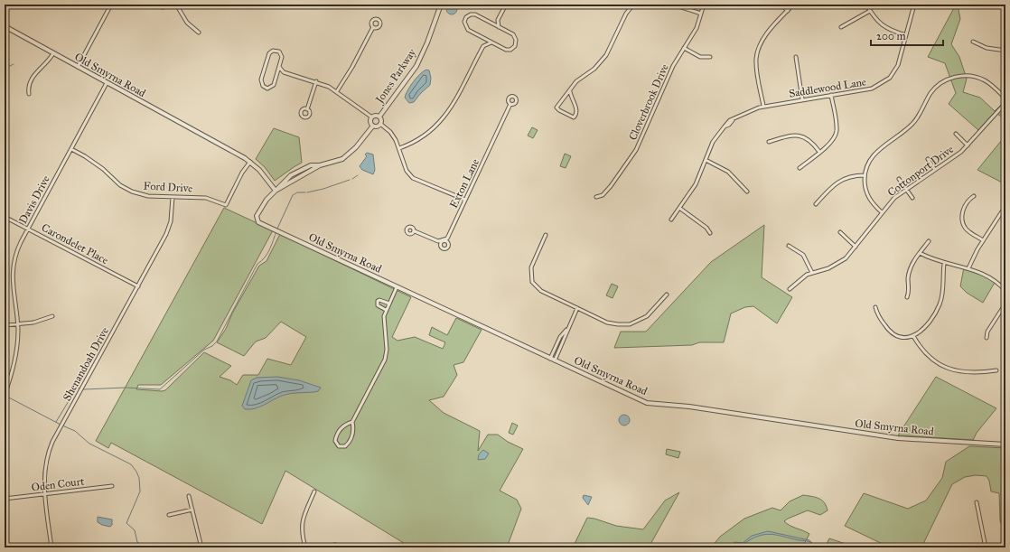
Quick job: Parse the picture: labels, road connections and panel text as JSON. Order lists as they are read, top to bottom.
{
  "streets": {
    "street": [
      "Old Smyrna Road",
      "Jones Parkway",
      "Saddlewood Lane",
      "Cloverbrook Drive",
      "Cottonport Drive",
      "Exton Lane",
      "Ford Drive",
      "Davis Drive",
      "Carondelet Place",
      "Shenandoah Drive",
      "Oden Court"
    ]
  },
  "crossings": [
    ["Old Smyrna Road", "Ford Drive"],
    ["Old Smyrna Road", "Davis Drive"],
    ["Ford Drive", "Davis Drive"],
    ["Ford Drive", "Shenandoah Drive"],
    ["Davis Drive", "Carondelet Place"],
    ["Carondelet Place", "Shenandoah Drive"],
    ["Shenandoah Drive", "Oden Court"]
  ],
  "scale_bar": "200 m"
}
